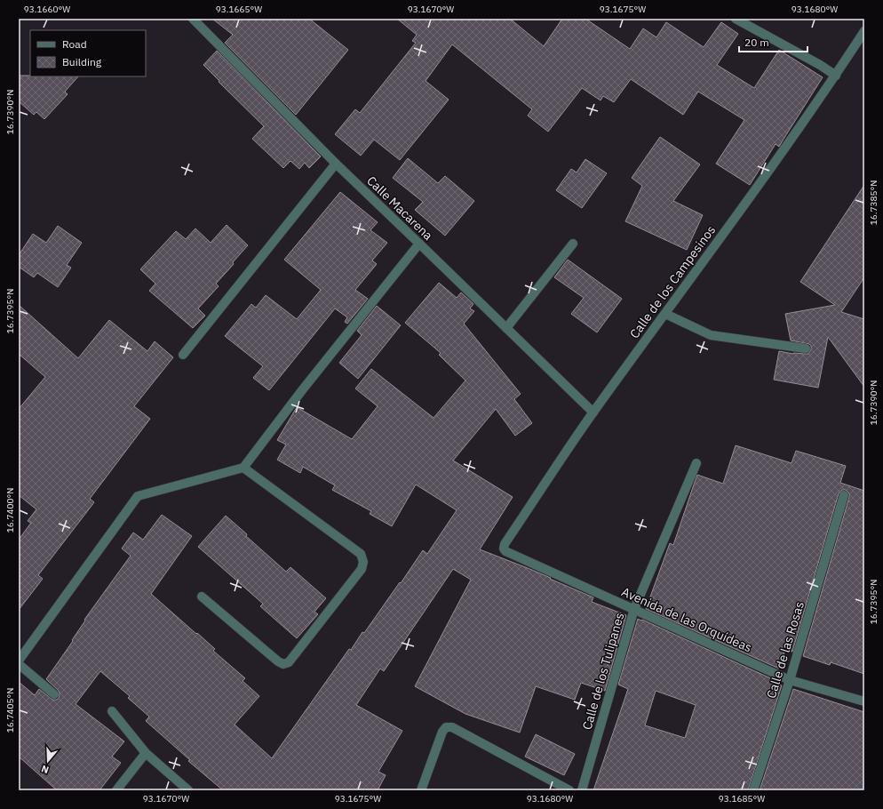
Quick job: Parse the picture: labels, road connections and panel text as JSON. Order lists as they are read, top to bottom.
{
  "streets": {
    "street": [
      "Calle Macarena",
      "Calle de los Campesinos",
      "Avenida de las Orquídeas",
      "Calle de las Rosas",
      "Calle de los Tulipanes"
    ]
  },
  "crossings": [
    ["Calle Macarena", "Calle de los Campesinos"],
    ["Calle de los Campesinos", "Avenida de las Orquídeas"],
    ["Avenida de las Orquídeas", "Calle de las Rosas"],
    ["Avenida de las Orquídeas", "Calle de los Tulipanes"]
  ],
  "legend": ["Road", "Building"],
  "scale_bar": "20 m",
  "north": "bottom",
  "coordinates": [
    "93.1660°W",
    "93.1665°W",
    "93.1670°W",
    "93.1675°W",
    "93.1680°W",
    "16.7390°N",
    "16.7385°N",
    "16.7395°N",
    "16.7400°N",
    "16.7405°N",
    "93.1685°W"
  ]
}
